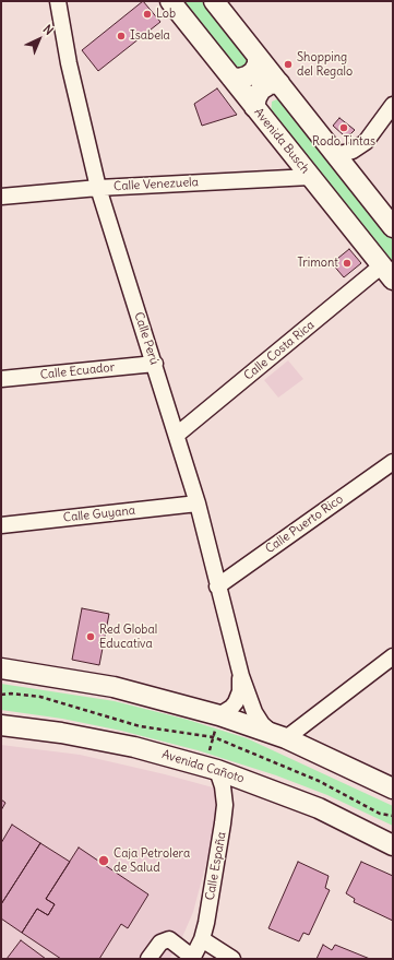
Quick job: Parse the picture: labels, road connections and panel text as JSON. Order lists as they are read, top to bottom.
{
  "streets": {
    "main road": ["Avenida Busch", "Avenida Cañoto"],
    "street": [
      "Calle Venezuela",
      "Calle Perú",
      "Calle Costa Rica",
      "Calle Ecuador",
      "Calle Guyana",
      "Calle Puerto Rico",
      "Calle España"
    ]
  },
  "crossings": [
    ["Avenida Busch", "Calle Venezuela"],
    ["Avenida Busch", "Calle Costa Rica"],
    ["Calle Venezuela", "Calle Perú"],
    ["Calle Perú", "Calle Costa Rica"],
    ["Calle Perú", "Calle Ecuador"],
    ["Calle Perú", "Calle Guyana"],
    ["Calle Perú", "Calle Puerto Rico"],
    ["Avenida Cañoto", "Calle España"]
  ],
  "places": [
    "Lob",
    "Isabela",
    "Shopping del Regalo",
    "Rodo Tintas",
    "Trimont",
    "Red Global Educativa",
    "Caja Petrolera de Salud"
  ],
  "north": "top right"
}
